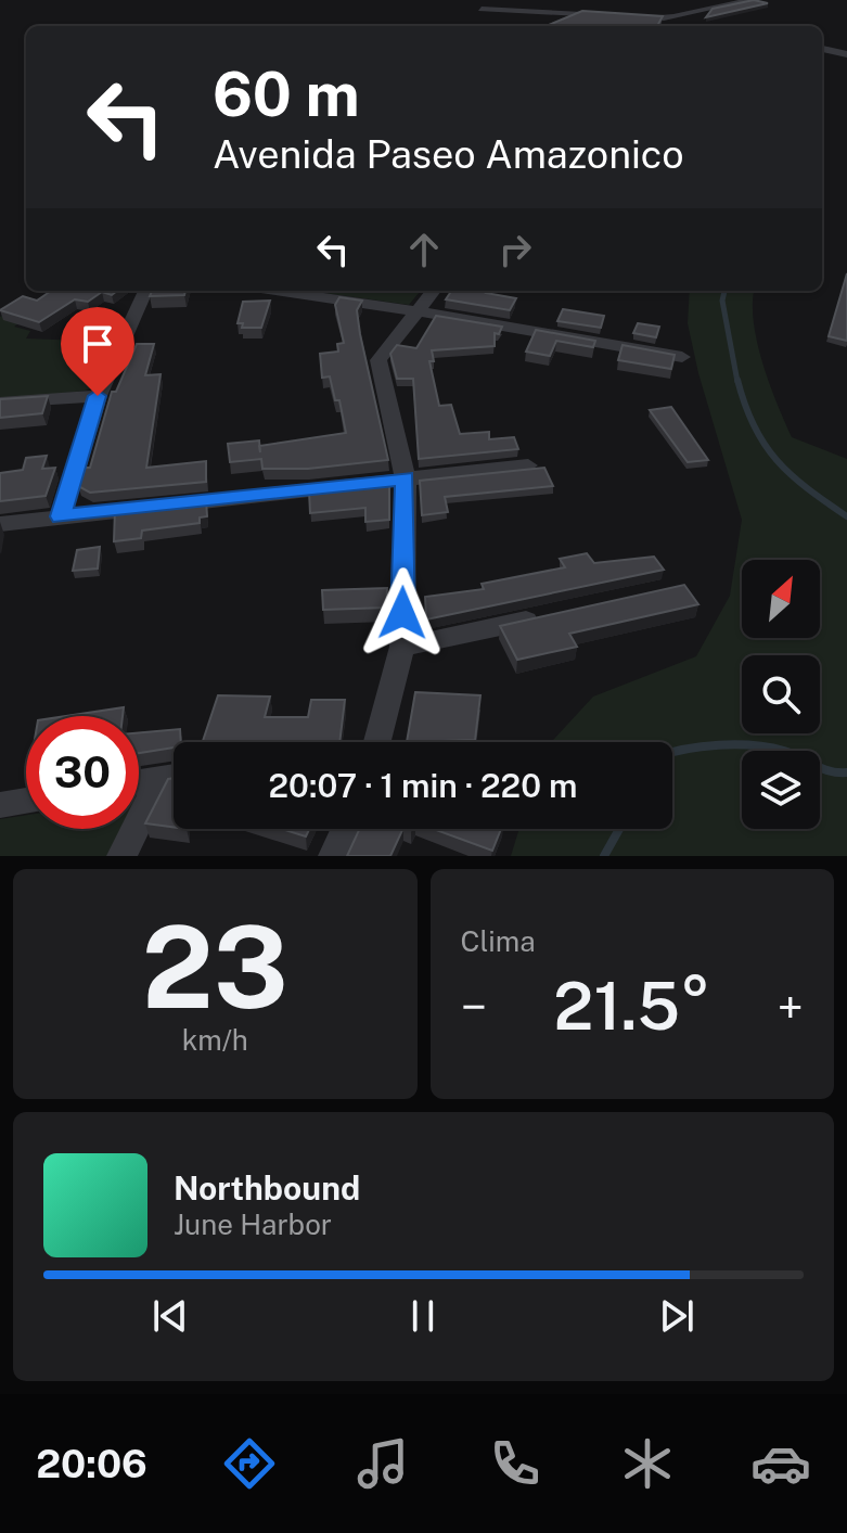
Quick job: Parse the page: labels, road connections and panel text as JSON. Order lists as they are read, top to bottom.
{
  "north": "top right",
  "page": {
    "turn": ["60 m", "Avenida Paseo Amazonico"],
    "limit": "30",
    "trip": "20:07 · 1 min · 220 m",
    "tile": [
      ["23", "km/h"],
      "Clima"
    ],
    "heat": ["−", "21.5°", "+"],
    "song": ["Northbound", "June Harbor"],
    "tabs": "20:06"
  }
}
